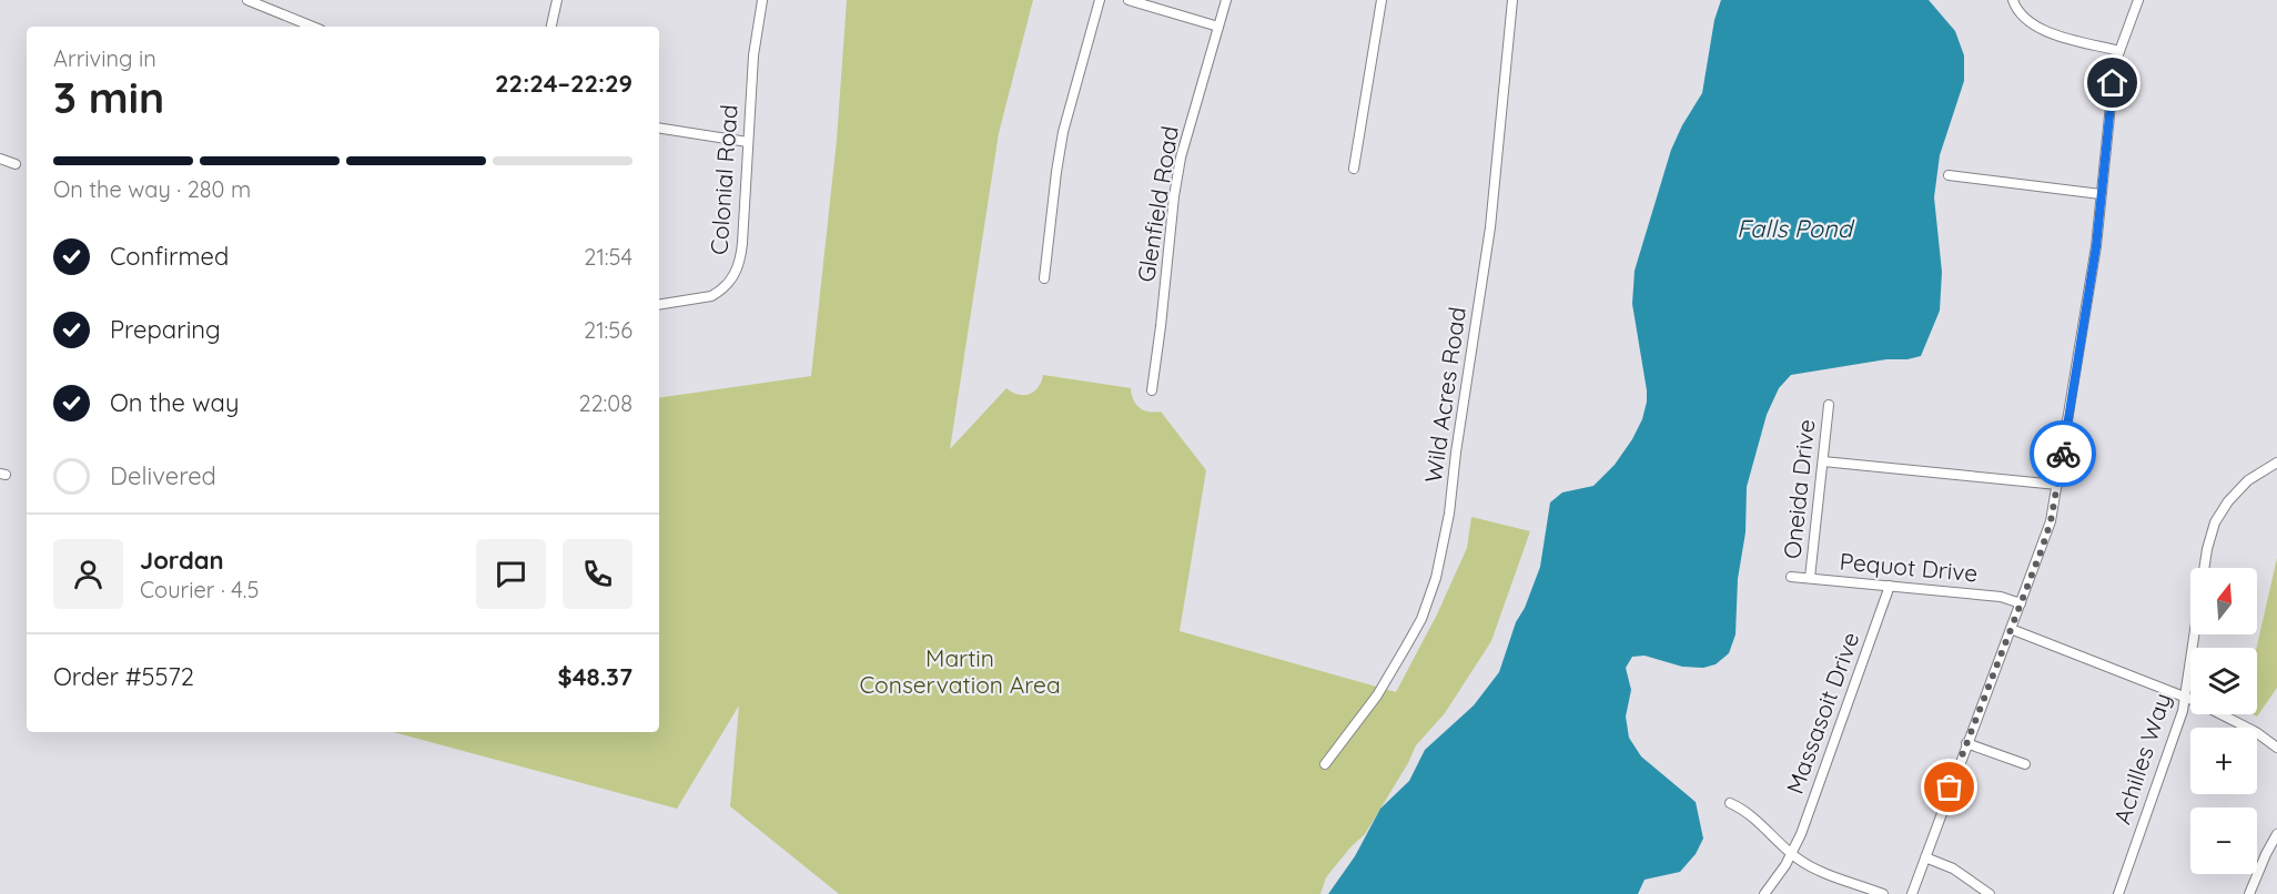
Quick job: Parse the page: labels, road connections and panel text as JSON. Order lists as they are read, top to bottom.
{
  "streets": {
    "street": [
      "Colonial Road",
      "Glenfield Road",
      "Wild Acres Road",
      "Oneida Drive",
      "Pequot Drive",
      "Massasoit Drive",
      "Achilles Way"
    ]
  },
  "crossings": [
    ["Oneida Drive", "Pequot Drive"],
    ["Pequot Drive", "Massasoit Drive"]
  ],
  "water": ["Falls Pond"],
  "parks": ["Martin Conservation Area"],
  "north": "top",
  "page": {
    "heading": ["3 min", "Arriving in", "22:24–22:29"],
    "panel": [
      "Jordan",
      "Courier · 4.5",
      "Order #5572",
      "$48.37"
    ],
    "bar": "On the way · 280 m",
    "list": [
      ["Confirmed", "21:54"],
      ["Preparing", "21:56"],
      ["On the way", "22:08"],
      "Delivered"
    ],
    "map_buttons": ["+", "−"]
  }
}
